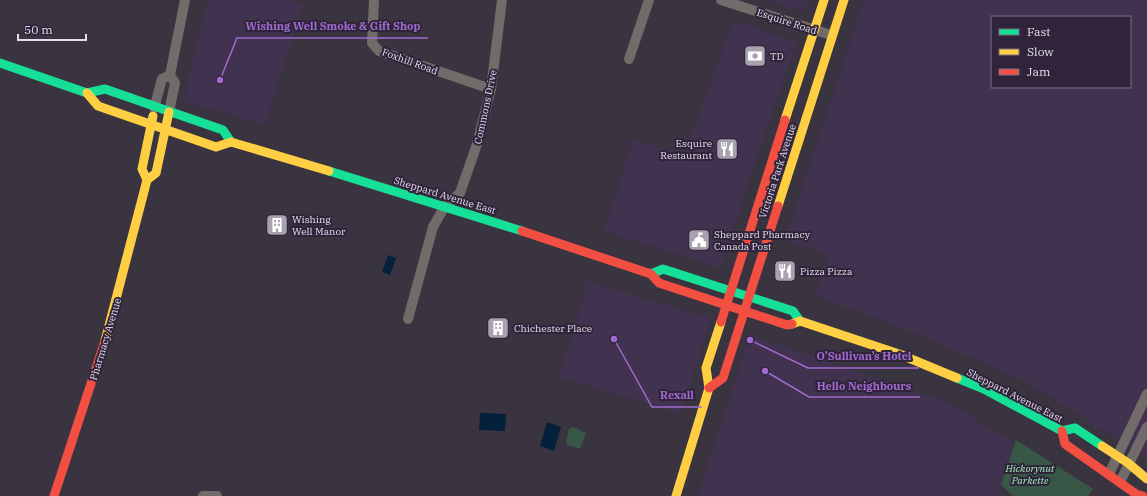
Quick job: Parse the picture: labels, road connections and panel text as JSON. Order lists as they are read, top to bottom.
{
  "streets": {
    "main road": ["Victoria Park Avenue", "Sheppard Avenue East", "Pharmacy Avenue"],
    "street": ["Esquire Road", "Foxhill Road", "Commons Drive"]
  },
  "crossings": [
    ["Esquire Road", "Victoria Park Avenue"],
    ["Foxhill Road", "Commons Drive"],
    ["Commons Drive", "Sheppard Avenue East"],
    ["Victoria Park Avenue", "Sheppard Avenue East"],
    ["Sheppard Avenue East", "Pharmacy Avenue"]
  ],
  "parks": ["Hickorynut Parkette"],
  "places": {
    "bank": ["TD"],
    "other": [
      "Wishing Well Smoke & Gift Shop",
      "Rexall",
      "O’Sullivan’s Hotel",
      "Hello Neighbours"
    ],
    "restaurant": ["Esquire Restaurant", "Pizza Pizza"],
    "building": ["Wishing Well Manor", "Chichester Place"],
    "public building": ["Sheppard Pharmacy Canada Post"]
  },
  "legend": ["Fast", "Slow", "Jam"],
  "scale_bar": "50 m"
}
